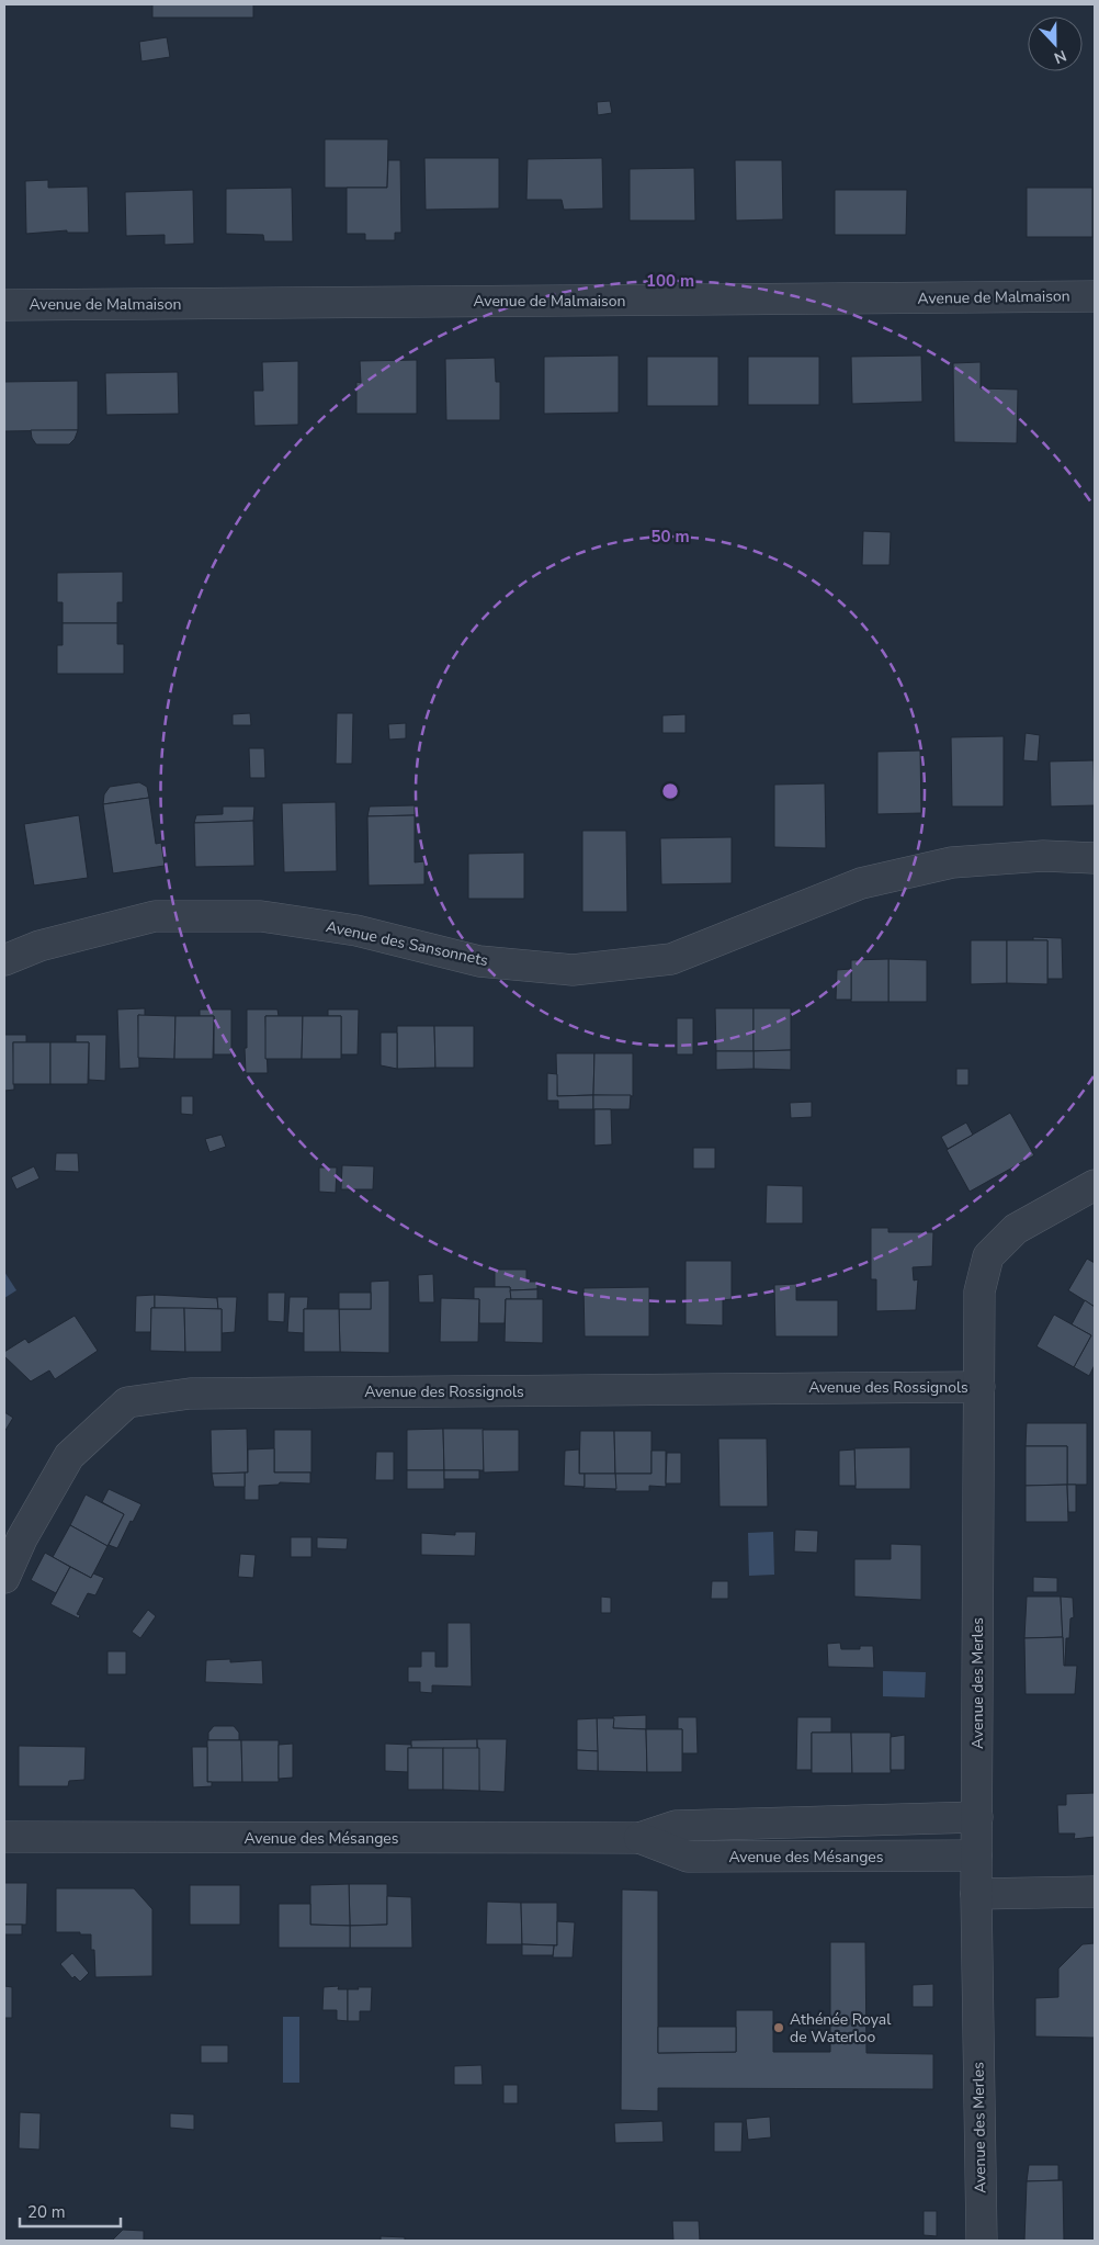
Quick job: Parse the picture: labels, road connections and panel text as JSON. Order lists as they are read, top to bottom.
{
  "streets": {
    "street": [
      "Avenue de Malmaison",
      "Avenue des Sansonnets",
      "Avenue des Rossignols",
      "Avenue des Merles",
      "Avenue des Mésanges"
    ]
  },
  "crossings": [
    ["Avenue des Rossignols", "Avenue des Merles"],
    ["Avenue des Merles", "Avenue des Mésanges"]
  ],
  "places": ["Athénée Royal de Waterloo"],
  "scale_bar": "20 m",
  "north": "bottom",
  "rings": ["100 m", "50 m"]
}
